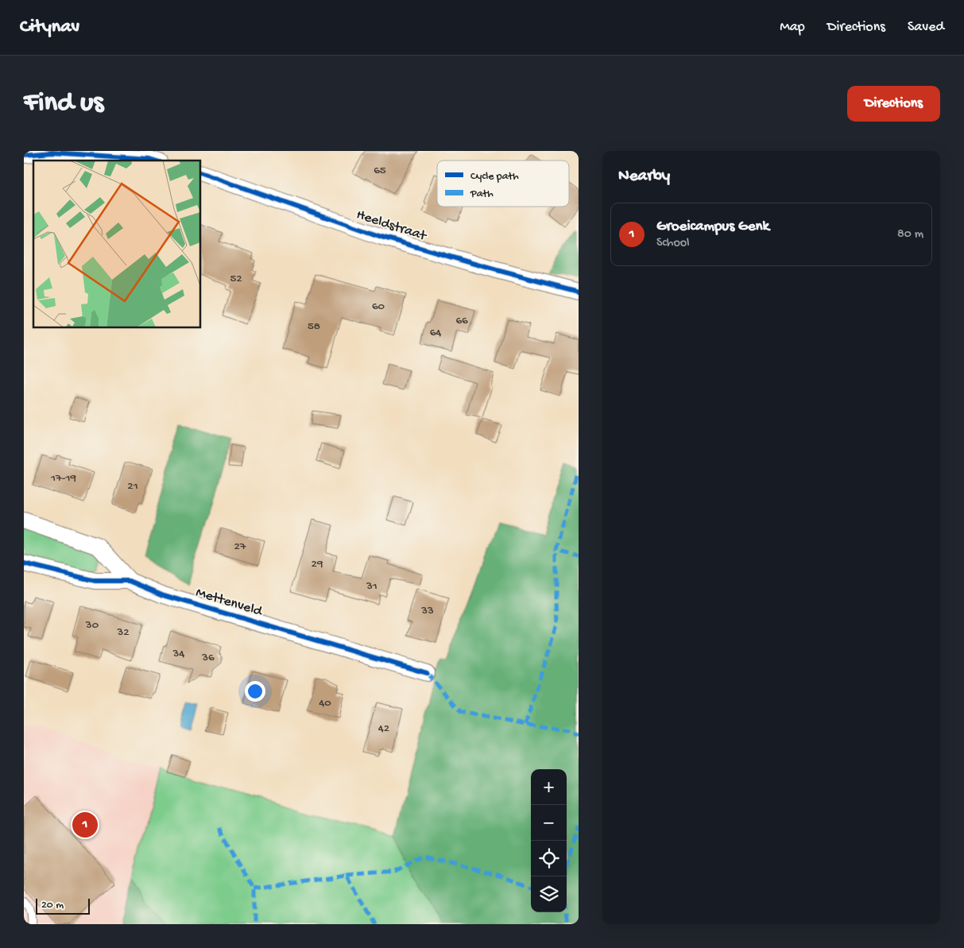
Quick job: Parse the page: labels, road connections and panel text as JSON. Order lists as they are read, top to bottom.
{
  "streets": {
    "street": ["Heeldstraat", "Mettenveld"]
  },
  "house_numbers": [
    "65",
    "52",
    "60",
    "66",
    "58",
    "64",
    "17-19",
    "21",
    "27",
    "29",
    "31",
    "33",
    "30",
    "32",
    "34",
    "36",
    "40",
    "42"
  ],
  "legend": ["Cycle path", "Path"],
  "scale_bar": "20 m",
  "page": {
    "header": "Citynav",
    "nav": ["Map", "Directions", "Saved"],
    "buttons": "Directions",
    "title": "Find us",
    "heading": "Nearby",
    "list": [
      {
        "mark": "1",
        "name": "Groeicampus Genk",
        "note": "School",
        "value": "80 m"
      }
    ],
    "map_buttons": ["+", "−"],
    "pins": "1",
    "scale": "20 m"
  }
}
